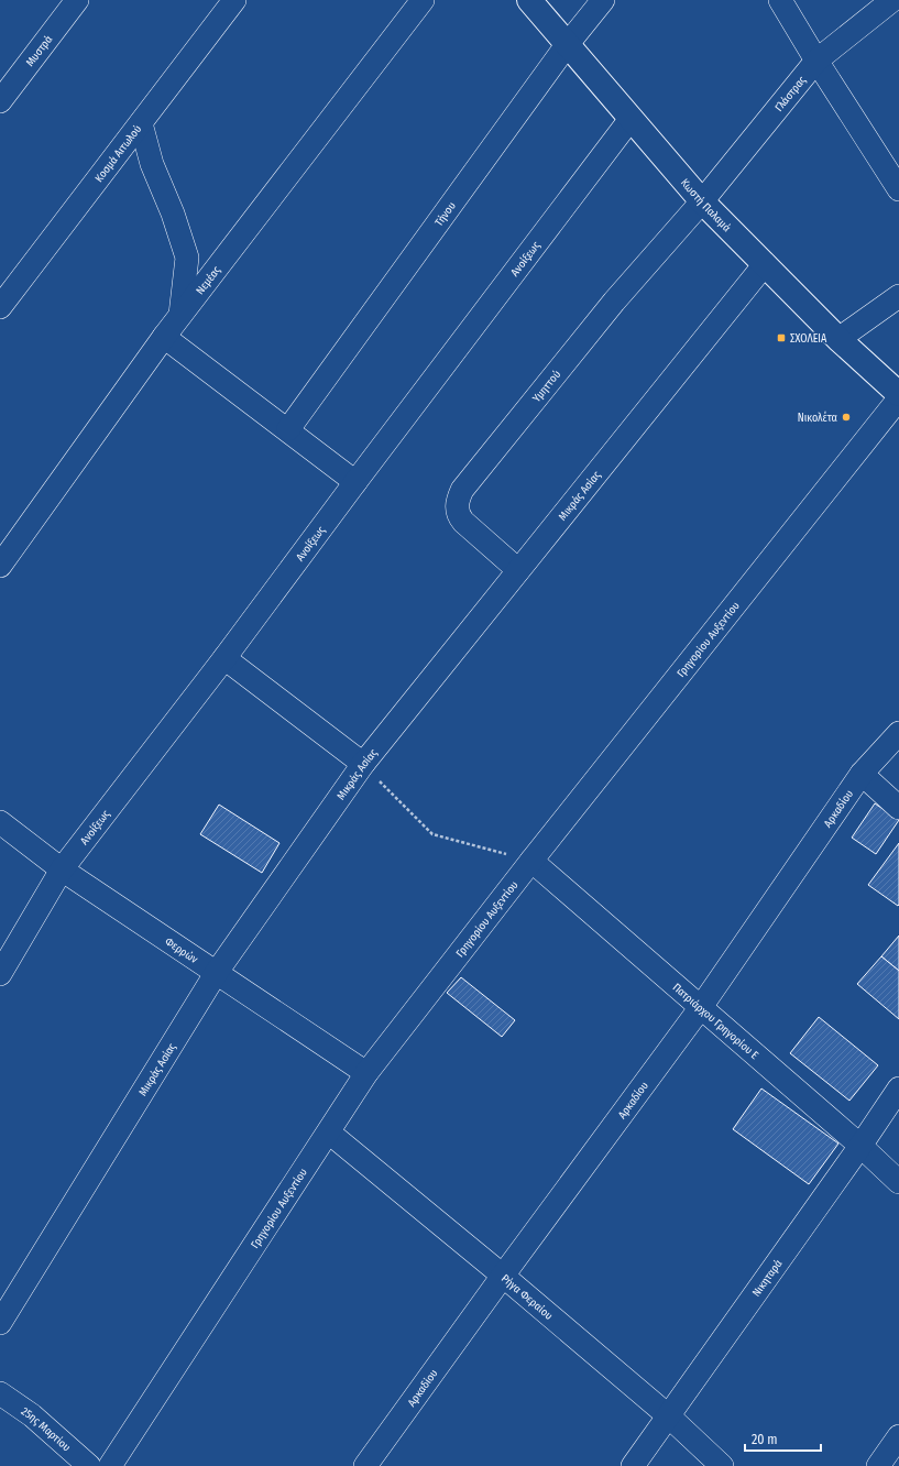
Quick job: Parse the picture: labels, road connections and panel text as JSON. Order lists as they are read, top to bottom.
{
  "streets": {
    "street": [
      "Μυστρά",
      "Γλάστρας",
      "Κοσμά Αιτωλού",
      "Κωστή Παλαμά",
      "Τήνου",
      "Ανοίξεως",
      "Νεμέας",
      "Υμηττού",
      "Μικράς Ασίας",
      "Γρηγορίου Αυξεντίου",
      "Αρκαδίου",
      "Φερρών",
      "Πατριάρχου Γρηγορίου Ε",
      "Νικηταρά",
      "Ρήγα Φεραίου",
      "25ης Μαρτίου"
    ]
  },
  "crossings": [
    ["Γλάστρας", "Κωστή Παλαμά"],
    ["Γλάστρας", "Υμηττού"],
    ["Κωστή Παλαμά", "Τήνου"],
    ["Κωστή Παλαμά", "Ανοίξεως"],
    ["Κωστή Παλαμά", "Υμηττού"],
    ["Κωστή Παλαμά", "Μικράς Ασίας"],
    ["Ανοίξεως", "Φερρών"],
    ["Υμηττού", "Μικράς Ασίας"],
    ["Μικράς Ασίας", "Φερρών"],
    ["Γρηγορίου Αυξεντίου", "Φερρών"],
    ["Γρηγορίου Αυξεντίου", "Πατριάρχου Γρηγορίου Ε"],
    ["Γρηγορίου Αυξεντίου", "Ρήγα Φεραίου"],
    ["Αρκαδίου", "Πατριάρχου Γρηγορίου Ε"],
    ["Αρκαδίου", "Ρήγα Φεραίου"],
    ["Πατριάρχου Γρηγορίου Ε", "Νικηταρά"],
    ["Νικηταρά", "Ρήγα Φεραίου"]
  ],
  "places": {
    "transit": ["ΣΧΟΛΕΙΑ"],
    "other": ["Νικολέτα"]
  },
  "scale_bar": "20 m"
}
